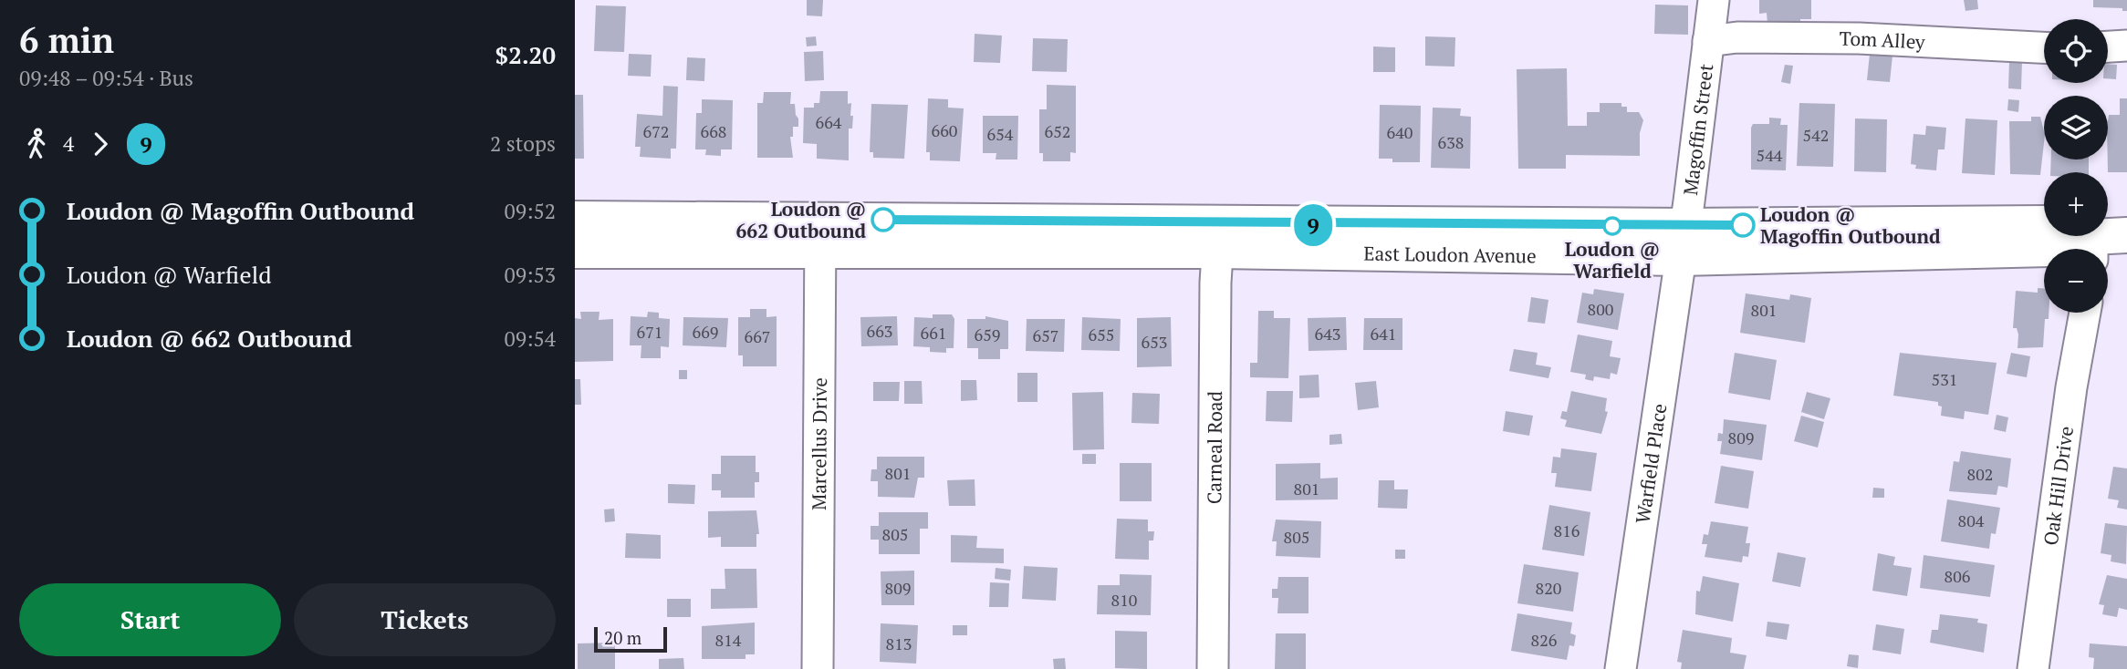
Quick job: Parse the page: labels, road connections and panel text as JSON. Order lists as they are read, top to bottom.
{
  "streets": {
    "main road": ["East Loudon Avenue"],
    "street": [
      "Tom Alley",
      "Magoffin Street",
      "Marcellus Drive",
      "Carneal Road",
      "Warfield Place",
      "Oak Hill Drive"
    ]
  },
  "crossings": [
    ["Tom Alley", "Magoffin Street"],
    ["Magoffin Street", "East Loudon Avenue"],
    ["Magoffin Street", "Warfield Place"],
    ["East Loudon Avenue", "Marcellus Drive"],
    ["East Loudon Avenue", "Carneal Road"],
    ["East Loudon Avenue", "Warfield Place"]
  ],
  "places": ["Loudon @ 662 Outbound", "Loudon @ Magoffin Outbound", "Loudon @ Warfield"],
  "lines": ["bus line 9"],
  "house_numbers": [
    "664",
    "660",
    "672",
    "668",
    "652",
    "640",
    "654",
    "542",
    "638",
    "544",
    "800",
    "801",
    "663",
    "671",
    "669",
    "661",
    "643",
    "641",
    "659",
    "655",
    "657",
    "667",
    "653",
    "531",
    "809",
    "801",
    "802",
    "801",
    "804",
    "816",
    "805",
    "805",
    "806",
    "809",
    "820",
    "810",
    "814",
    "826",
    "813"
  ],
  "scale_bar": "20 m",
  "page": {
    "heading": ["6 min", "09:48 – 09:54 · Bus", "$2.20"],
    "on_map": "9",
    "map_buttons": ["+", "−"],
    "legs": ["4", "9", "2 stops"],
    "list": [
      {
        "name": "Loudon @ Magoffin Outbound",
        "value": "09:52"
      },
      {
        "name": "Loudon @ Warfield",
        "value": "09:53"
      },
      {
        "name": "Loudon @ 662 Outbound",
        "value": "09:54"
      }
    ],
    "buttons": ["Start", "Tickets"],
    "scale": "20 m"
  }
}
